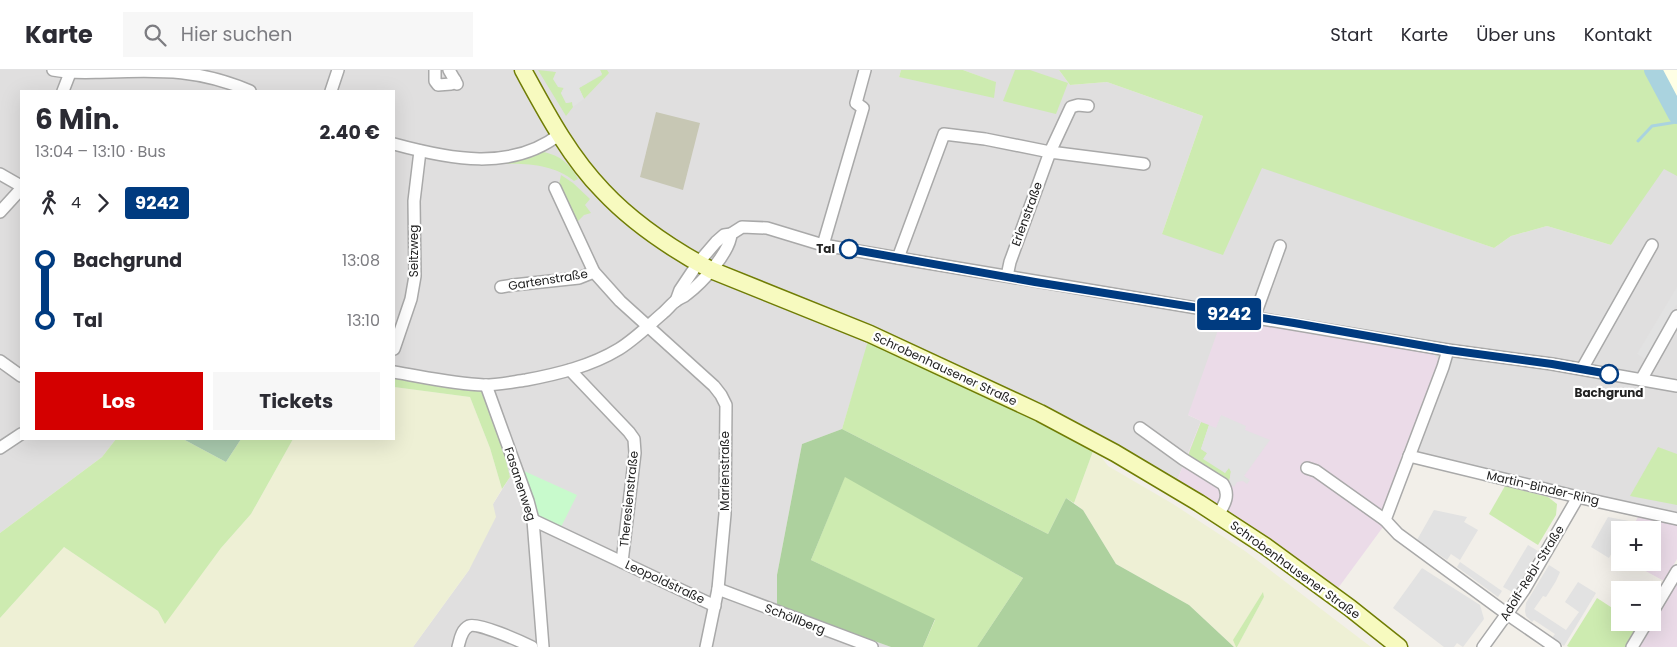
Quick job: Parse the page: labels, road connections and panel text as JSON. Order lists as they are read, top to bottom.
{
  "streets": {
    "main road": ["Schrobenhausener Straße"],
    "street": [
      "Erlenstraße",
      "Seitzweg",
      "Gartenstraße",
      "Marienstraße",
      "Fasanenweg",
      "Martin-Binder-Ring",
      "Theresienstraße",
      "Adolf-Rebl-Straße",
      "Leopoldstraße",
      "Schöllberg"
    ]
  },
  "crossings": [
    ["Gartenstraße", "Marienstraße"],
    ["Marienstraße", "Leopoldstraße"],
    ["Marienstraße", "Schöllberg"],
    ["Fasanenweg", "Leopoldstraße"],
    ["Martin-Binder-Ring", "Adolf-Rebl-Straße"],
    ["Theresienstraße", "Leopoldstraße"]
  ],
  "places": ["Tal", "Bachgrund"],
  "lines": ["bus line 9242"],
  "page": {
    "header": "Karte",
    "search": "Hier suchen",
    "nav": [
      "Start",
      "Karte",
      "Über uns",
      "Kontakt"
    ],
    "on_map": "9242",
    "heading": ["6 Min.", "13:04 – 13:10 · Bus", "2.40 €"],
    "legs": ["4", "9242"],
    "list": [
      {
        "name": "Bachgrund",
        "value": "13:08"
      },
      {
        "name": "Tal",
        "value": "13:10"
      }
    ],
    "buttons": ["Los", "Tickets"],
    "map_buttons": ["+", "−"]
  }
}
